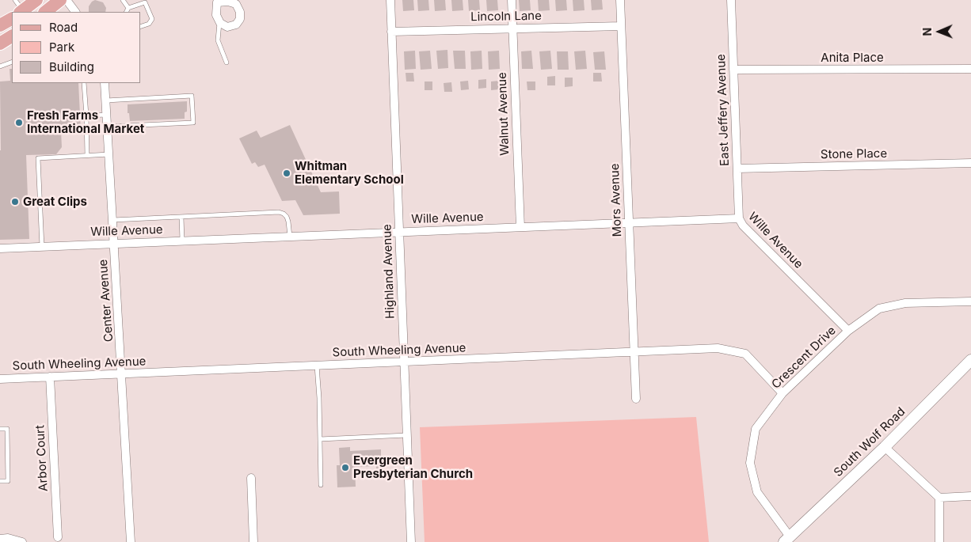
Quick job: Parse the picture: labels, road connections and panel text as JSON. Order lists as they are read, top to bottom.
{
  "streets": {
    "main road": ["South Wolf Road"],
    "street": [
      "Lincoln Lane",
      "Anita Place",
      "East Jeffery Avenue",
      "Walnut Avenue",
      "Stone Place",
      "Mors Avenue",
      "Wille Avenue",
      "Highland Avenue",
      "Center Avenue",
      "South Wheeling Avenue",
      "Crescent Drive",
      "Arbor Court"
    ]
  },
  "crossings": [
    ["Lincoln Lane", "Walnut Avenue"],
    ["Lincoln Lane", "Mors Avenue"],
    ["Lincoln Lane", "Highland Avenue"],
    ["Anita Place", "East Jeffery Avenue"],
    ["East Jeffery Avenue", "Stone Place"],
    ["East Jeffery Avenue", "Wille Avenue"],
    ["Walnut Avenue", "Wille Avenue"],
    ["Mors Avenue", "Wille Avenue"],
    ["Mors Avenue", "South Wheeling Avenue"],
    ["Wille Avenue", "Highland Avenue"],
    ["Wille Avenue", "Center Avenue"],
    ["Wille Avenue", "Crescent Drive"],
    ["Highland Avenue", "South Wheeling Avenue"],
    ["Center Avenue", "South Wheeling Avenue"],
    ["South Wheeling Avenue", "Crescent Drive"],
    ["South Wheeling Avenue", "Arbor Court"],
    ["Crescent Drive", "South Wolf Road"]
  ],
  "places": [
    "Fresh Farms International Market",
    "Whitman Elementary School",
    "Great Clips",
    "Evergreen Presbyterian Church"
  ],
  "legend": ["Road", "Park", "Building"],
  "north": "left"
}
